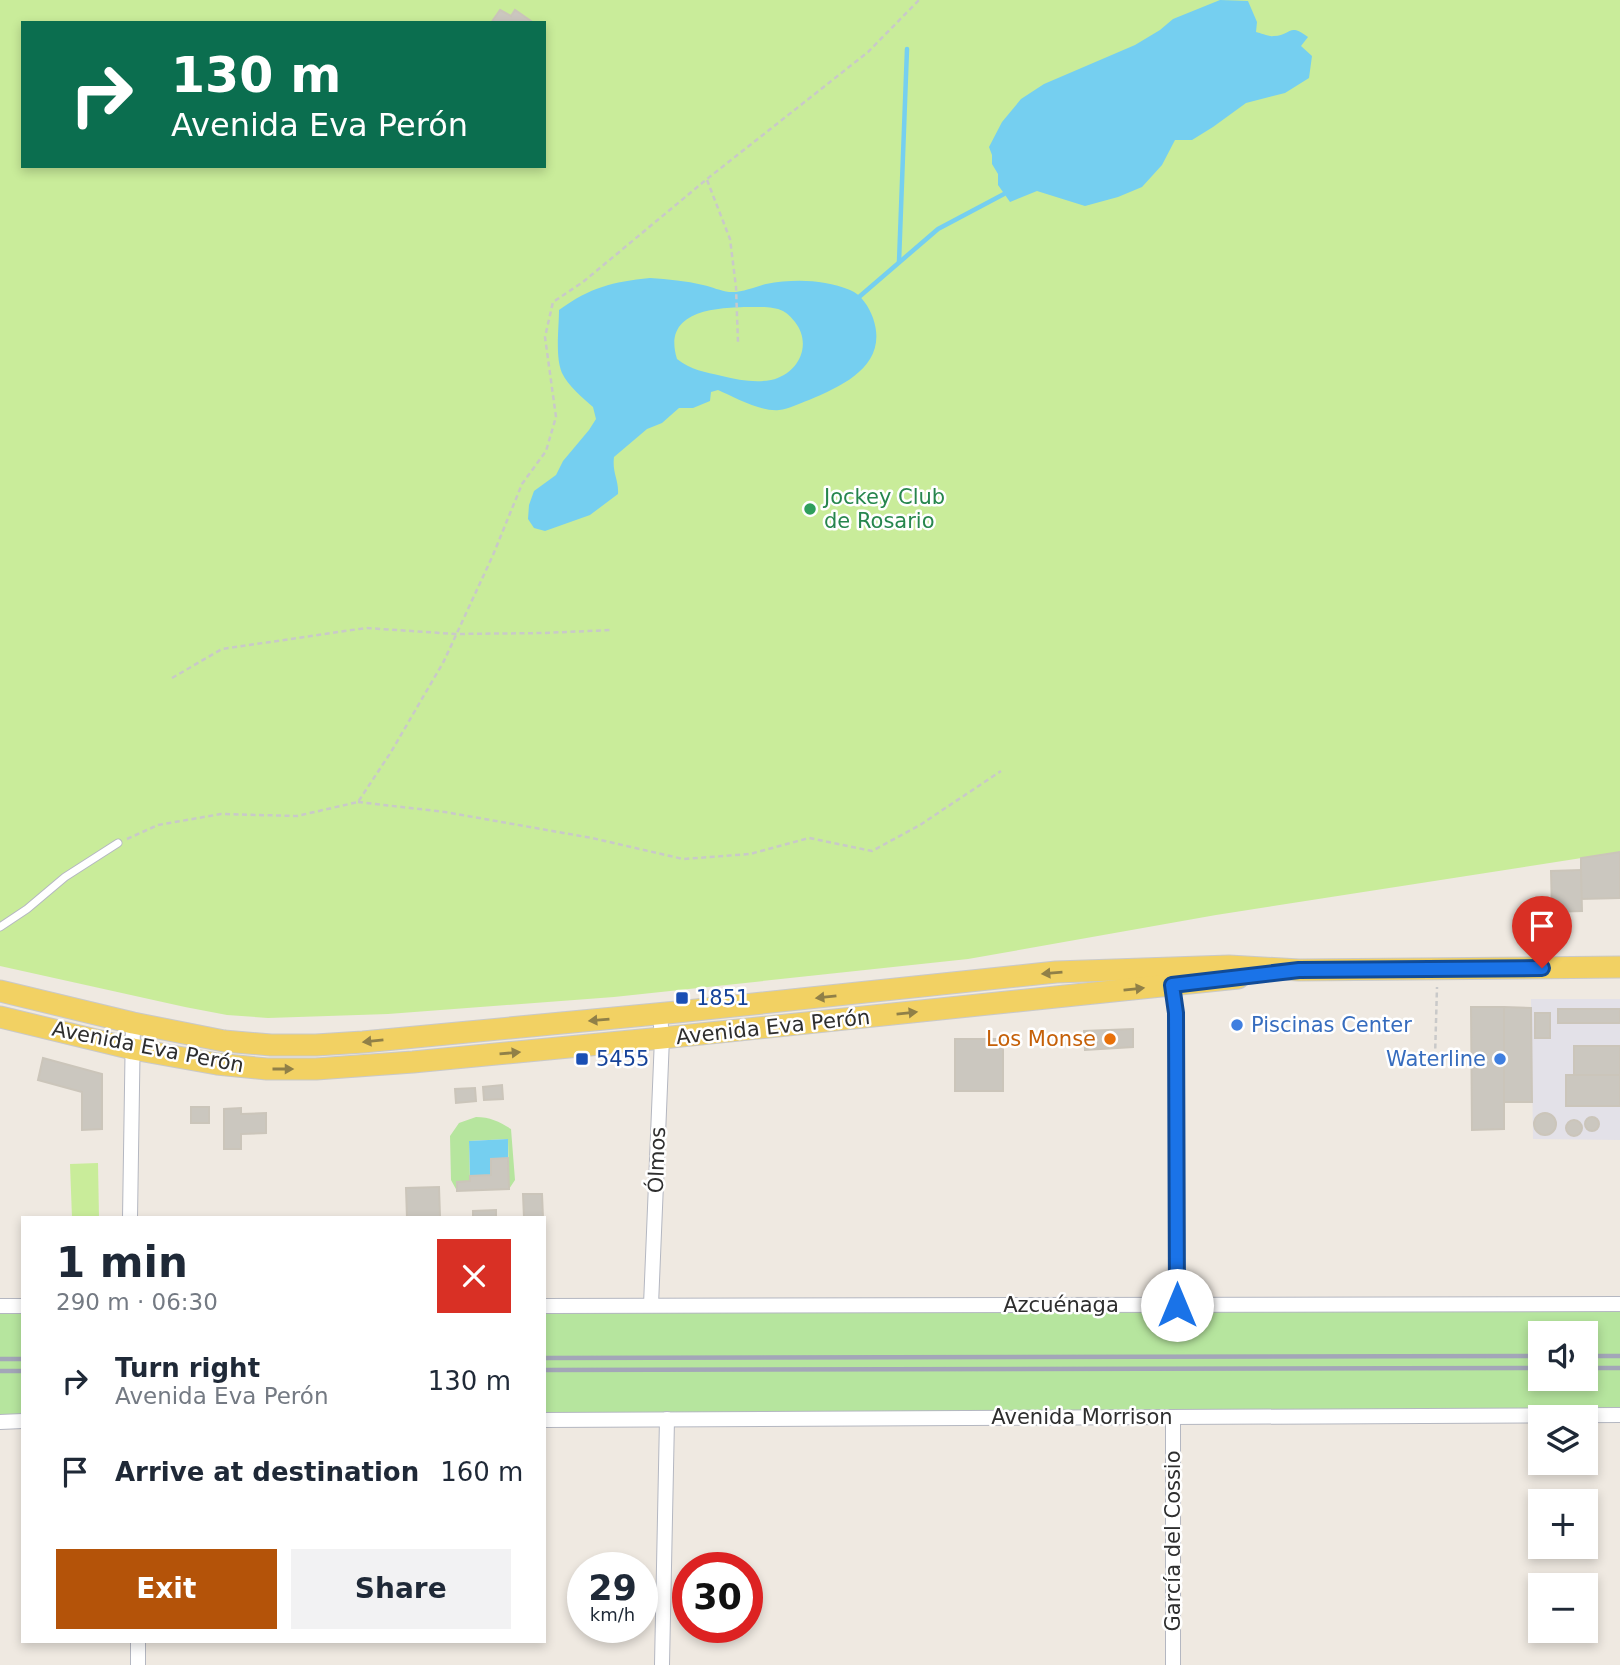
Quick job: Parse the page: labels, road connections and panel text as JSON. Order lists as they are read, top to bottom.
{
  "streets": {
    "main road": ["Avenida Eva Perón"],
    "street": [
      "Ólmos",
      "Azcuénaga",
      "Avenida Morrison",
      "García del Cossio"
    ]
  },
  "crossings": [
    ["Avenida Eva Perón", "Ólmos"],
    ["Ólmos", "Azcuénaga"],
    ["Avenida Morrison", "García del Cossio"]
  ],
  "places": {
    "other": [
      "Jockey Club de Rosario",
      "Piscinas Center",
      "Los Monse",
      "Waterline"
    ],
    "transit": ["1851", "5455"]
  },
  "page": {
    "turn": ["130 m", "Avenida Eva Perón"],
    "heading": ["1 min", "290 m · 06:30"],
    "map_buttons": ["+", "−"],
    "list": [
      {
        "name": "Turn right",
        "note": "Avenida Eva Perón",
        "value": "130 m"
      },
      {
        "name": "Arrive at destination",
        "value": "160 m"
      }
    ],
    "buttons": ["Exit", "Share"],
    "speed": "29 km/h",
    "limit": "30"
  }
}
